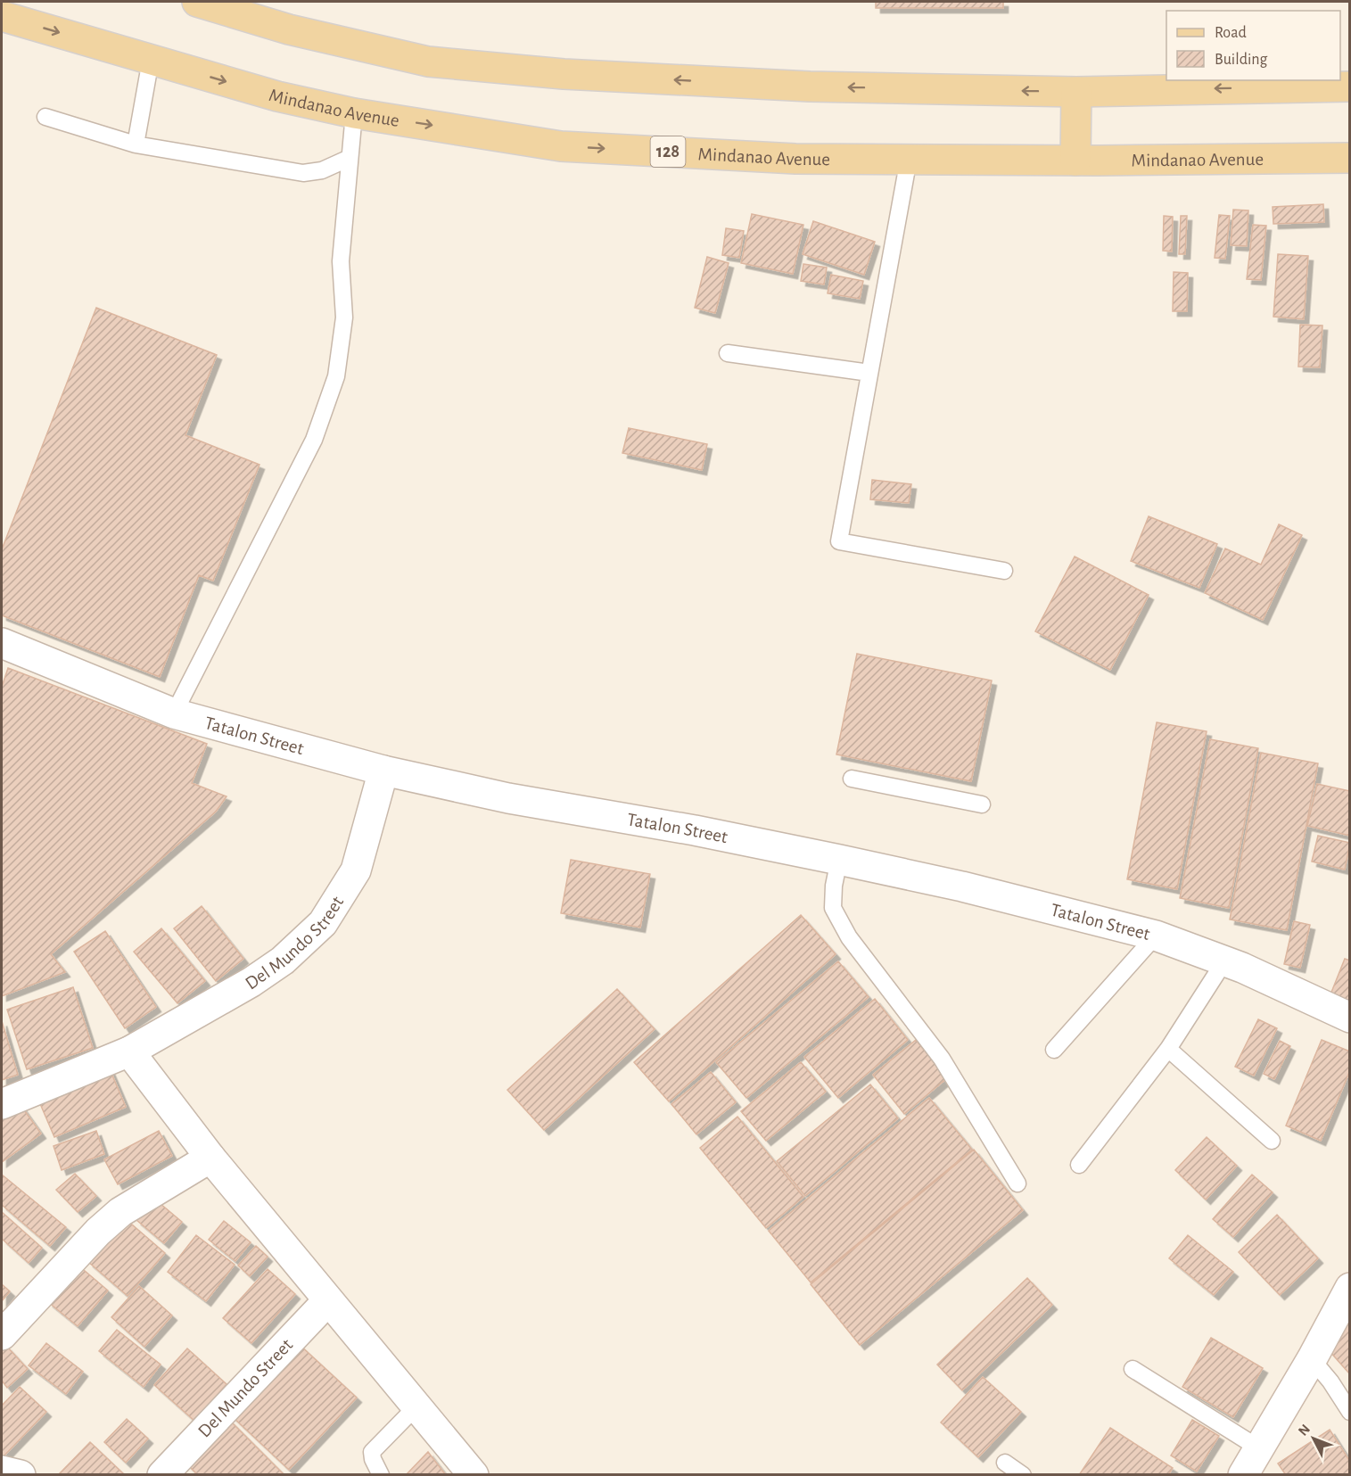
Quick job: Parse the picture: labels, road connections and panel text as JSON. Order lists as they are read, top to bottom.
{
  "streets": {
    "main road": ["Mindanao Avenue", "128"],
    "street": ["Tatalon Street", "Del Mundo Street"]
  },
  "crossings": [
    ["Tatalon Street", "Del Mundo Street"]
  ],
  "legend": ["Road", "Building"],
  "north": "top left"
}
